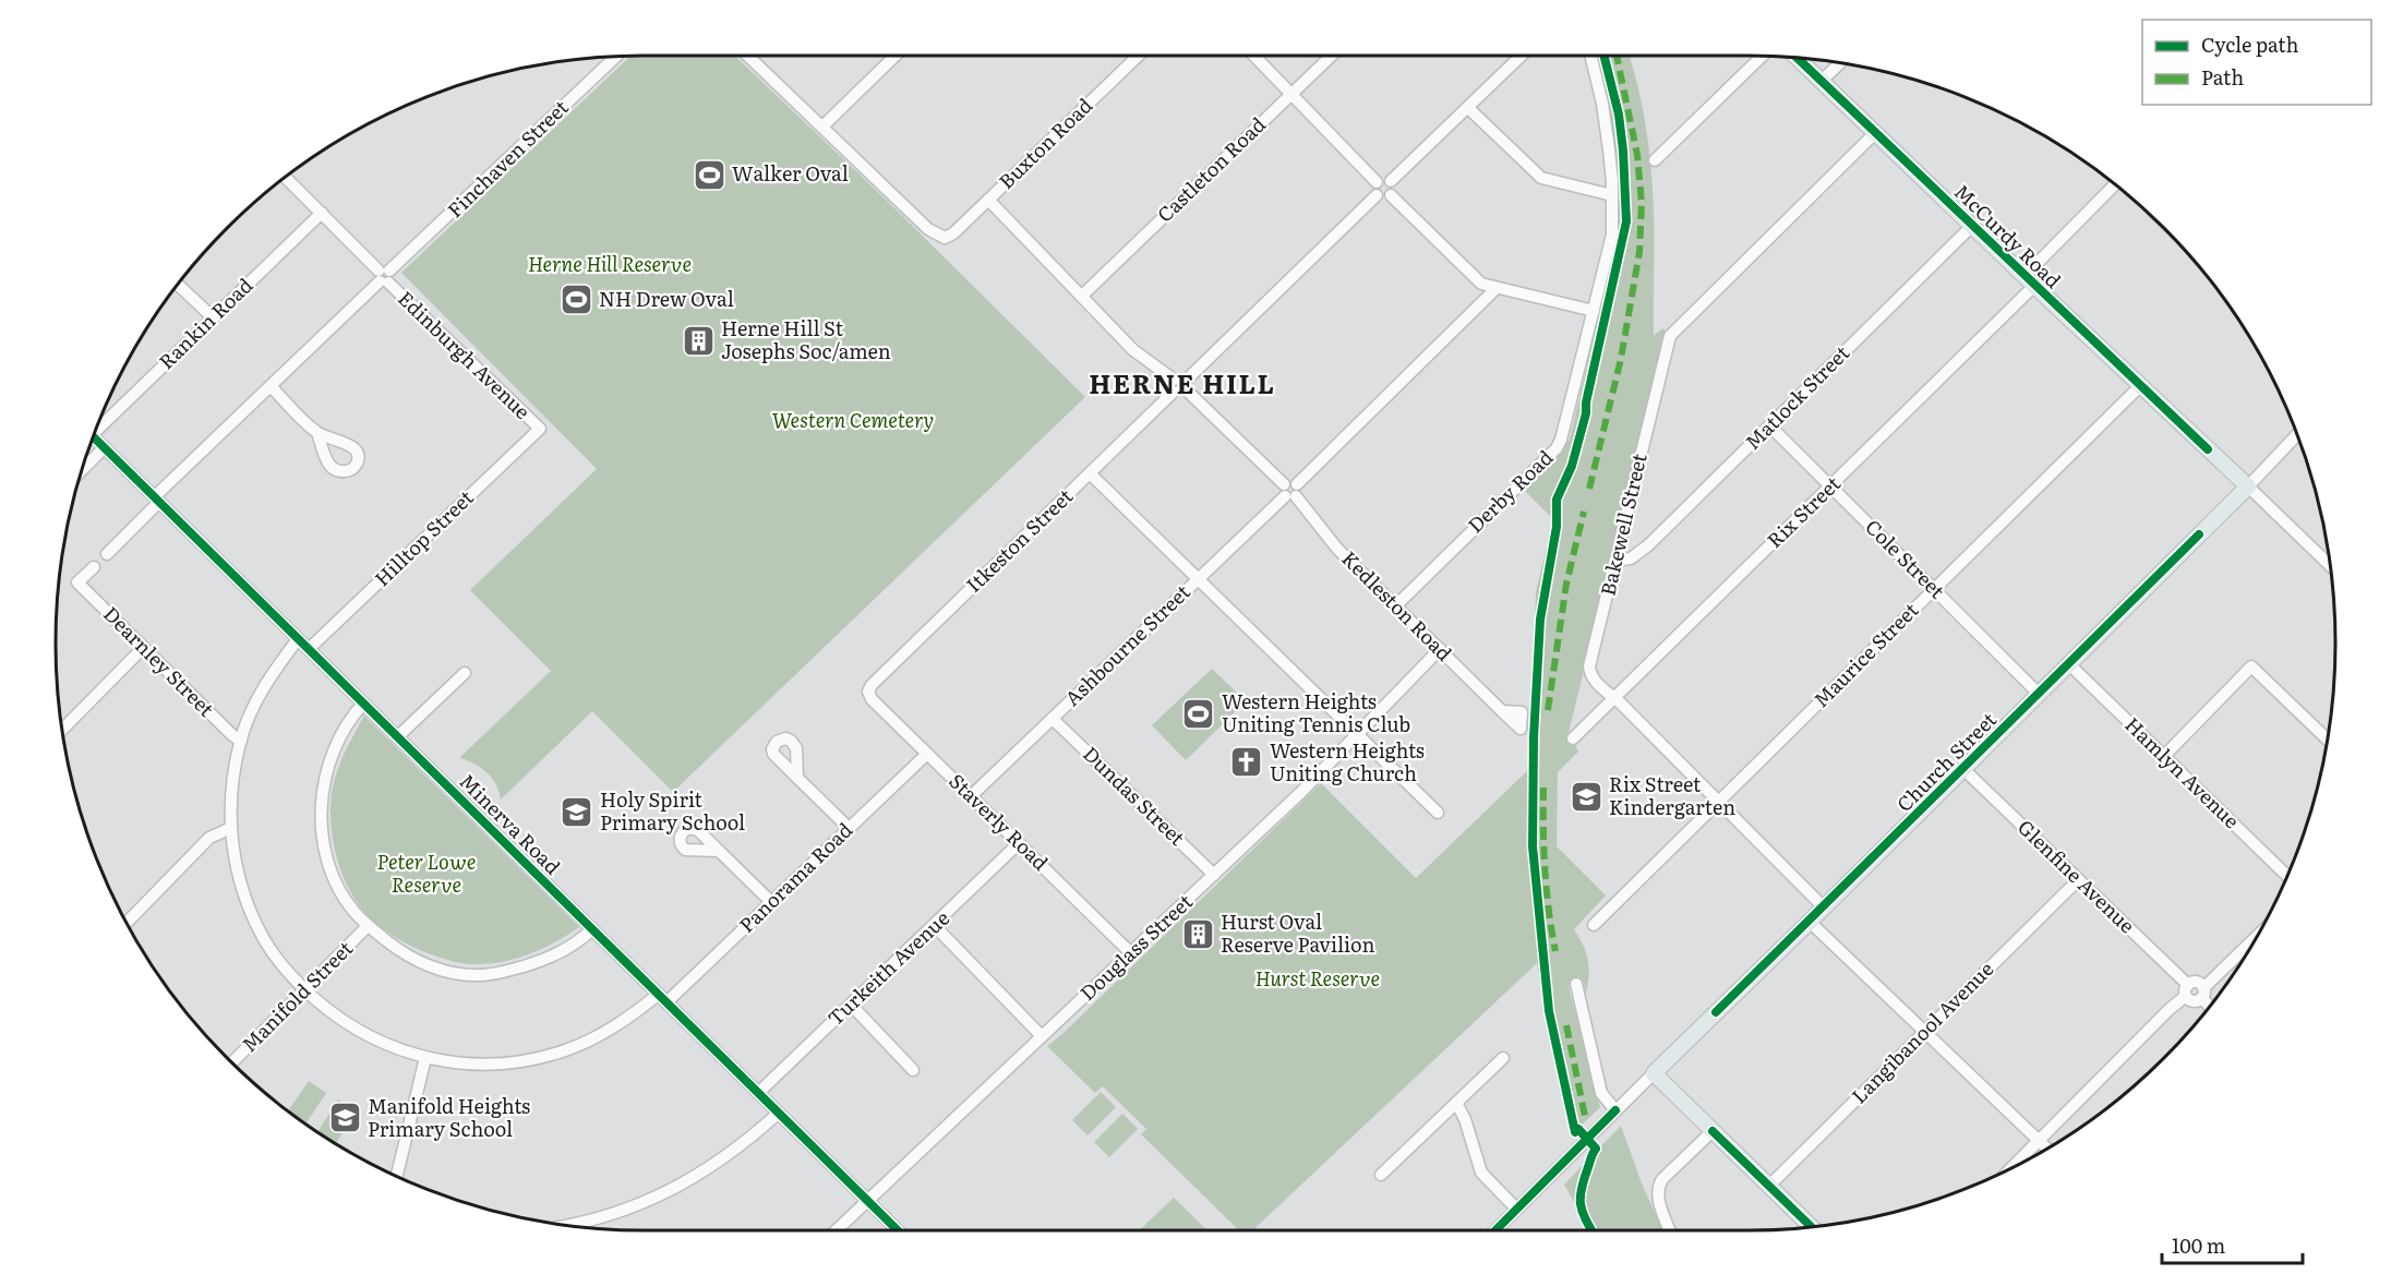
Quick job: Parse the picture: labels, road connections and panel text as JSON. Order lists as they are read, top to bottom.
{
  "streets": {
    "main road": ["McCurdy Road", "Church Street"],
    "street": [
      "Buxton Road",
      "Finchaven Street",
      "Castleton Road",
      "Rankin Road",
      "Edinburgh Avenue",
      "Matlock Street",
      "Derby Road",
      "Rix Street",
      "Bakewell Street",
      "Hilltop Street",
      "Itkeston Street",
      "Cole Street",
      "Kedleston Road",
      "Ashbourne Street",
      "Maurice Street",
      "Dearnley Street",
      "Hamlyn Avenue",
      "Dundas Street",
      "Staverly Road",
      "Minerva Road",
      "Glenfine Avenue",
      "Panorama Road",
      "Douglass Street",
      "Turkeith Avenue",
      "Manifold Street",
      "Langibanool Avenue"
    ]
  },
  "crossings": [
    ["Finchaven Street", "Edinburgh Avenue"],
    ["Finchaven Street", "Minerva Road"],
    ["McCurdy Road", "Matlock Street"],
    ["McCurdy Road", "Rix Street"],
    ["McCurdy Road", "Bakewell Street"],
    ["McCurdy Road", "Maurice Street"],
    ["McCurdy Road", "Church Street"],
    ["Rankin Road", "Edinburgh Avenue"],
    ["Edinburgh Avenue", "Hilltop Street"],
    ["Matlock Street", "Bakewell Street"],
    ["Matlock Street", "Cole Street"],
    ["Derby Road", "Kedleston Road"],
    ["Rix Street", "Bakewell Street"],
    ["Rix Street", "Cole Street"],
    ["Bakewell Street", "Maurice Street"],
    ["Bakewell Street", "Church Street"],
    ["Hilltop Street", "Minerva Road"],
    ["Itkeston Street", "Staverly Road"],
    ["Cole Street", "Maurice Street"],
    ["Cole Street", "Church Street"],
    ["Kedleston Road", "Ashbourne Street"],
    ["Kedleston Road", "Douglass Street"],
    ["Ashbourne Street", "Dundas Street"],
    ["Ashbourne Street", "Staverly Road"],
    ["Dearnley Street", "Panorama Road"],
    ["Church Street", "Hamlyn Avenue"],
    ["Church Street", "Glenfine Avenue"],
    ["Dundas Street", "Douglass Street"],
    ["Staverly Road", "Panorama Road"],
    ["Staverly Road", "Douglass Street"],
    ["Staverly Road", "Turkeith Avenue"],
    ["Minerva Road", "Panorama Road"],
    ["Minerva Road", "Douglass Street"],
    ["Minerva Road", "Turkeith Avenue"],
    ["Glenfine Avenue", "Langibanool Avenue"],
    ["Panorama Road", "Manifold Street"]
  ],
  "districts": ["HERNE HILL"],
  "parks": [
    "Herne Hill Reserve",
    "Western Cemetery",
    "Peter Lowe Reserve",
    "Hurst Reserve"
  ],
  "places": {
    "sports": ["Walker Oval", "NH Drew Oval", "Western Heights Uniting Tennis Club"],
    "building": ["Herne Hill St Josephs Soc/amen", "Hurst Oval Reserve Pavilion"],
    "church": ["Western Heights Uniting Church"],
    "school or university": ["Rix Street Kindergarten", "Holy Spirit Primary School", "Manifold Heights Primary School"]
  },
  "legend": ["Cycle path", "Path"],
  "scale_bar": "100 m"
}
